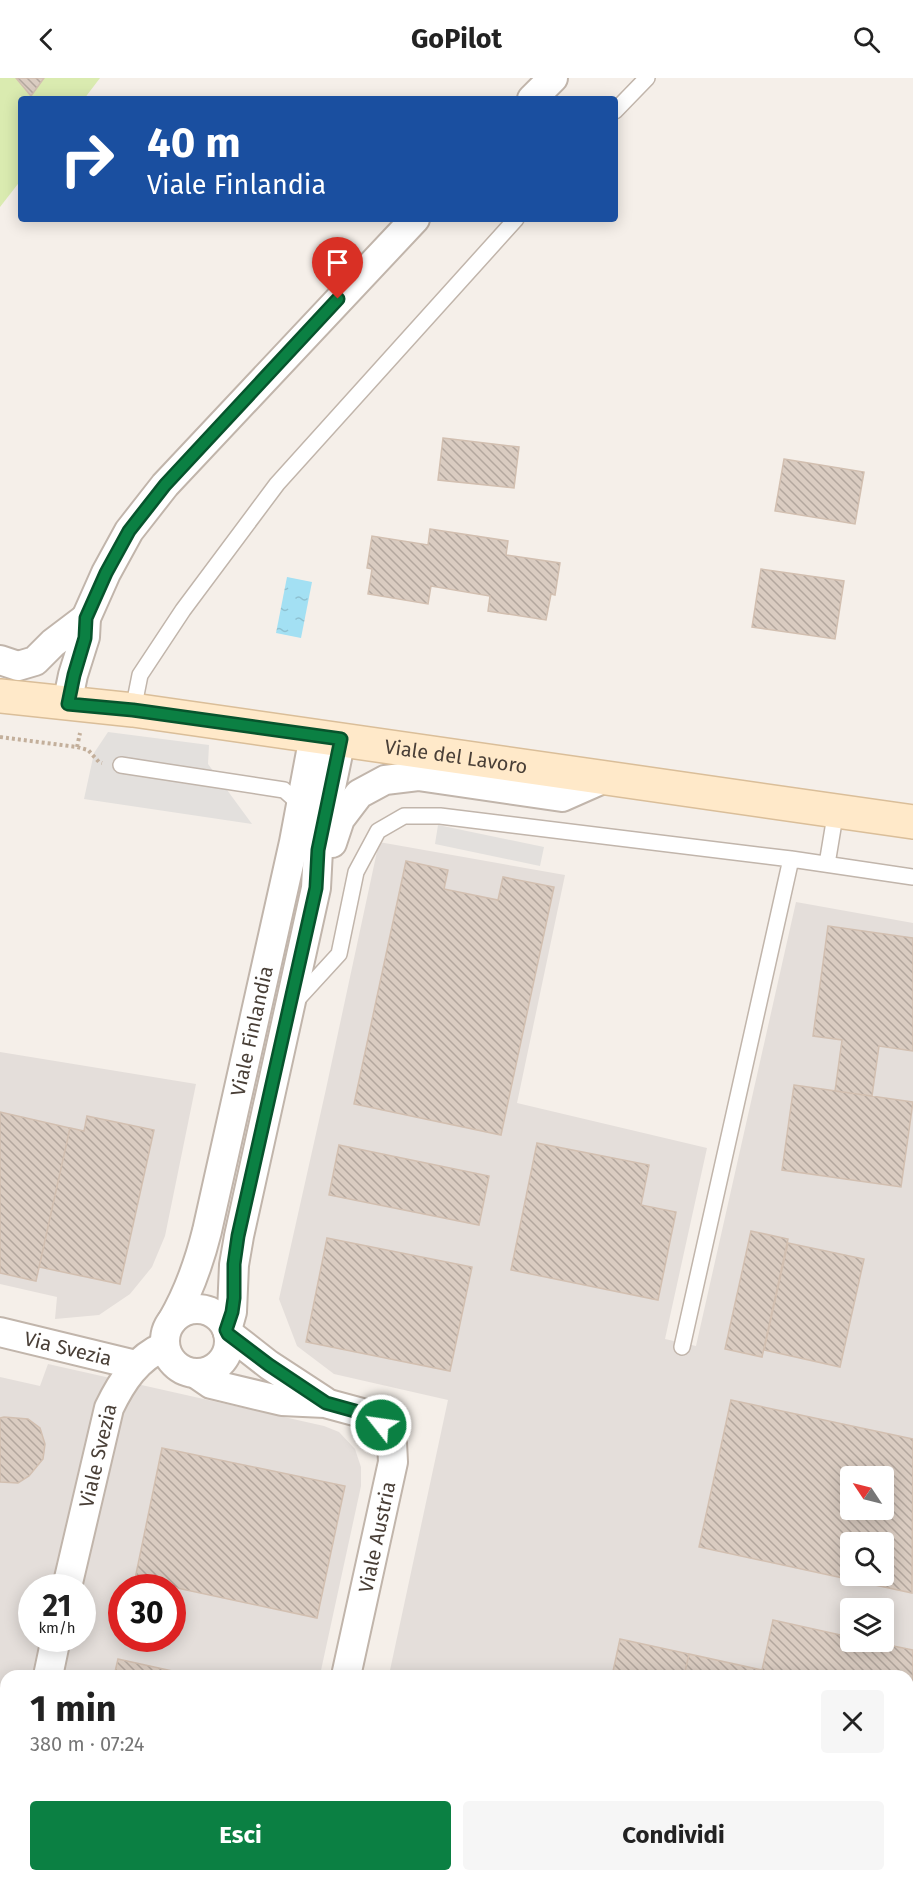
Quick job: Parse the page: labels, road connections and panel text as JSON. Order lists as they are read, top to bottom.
{
  "streets": {
    "street": [
      "Viale del Lavoro",
      "Viale Finlandia",
      "Via Svezia",
      "Viale Svezia",
      "Viale Austria"
    ]
  },
  "crossings": [
    ["Viale del Lavoro", "Viale Finlandia"],
    ["Viale Finlandia", "Viale Svezia"],
    ["Viale Finlandia", "Viale Austria"],
    ["Via Svezia", "Viale Svezia"],
    ["Viale Svezia", "Viale Austria"]
  ],
  "north": "top left",
  "page": {
    "header": "GoPilot",
    "turn": ["40 m", "Viale Finlandia"],
    "speed": "21 km/h",
    "limit": "30",
    "heading": ["1 min", "380 m · 07:24"],
    "buttons": ["Esci", "Condividi"]
  }
}
